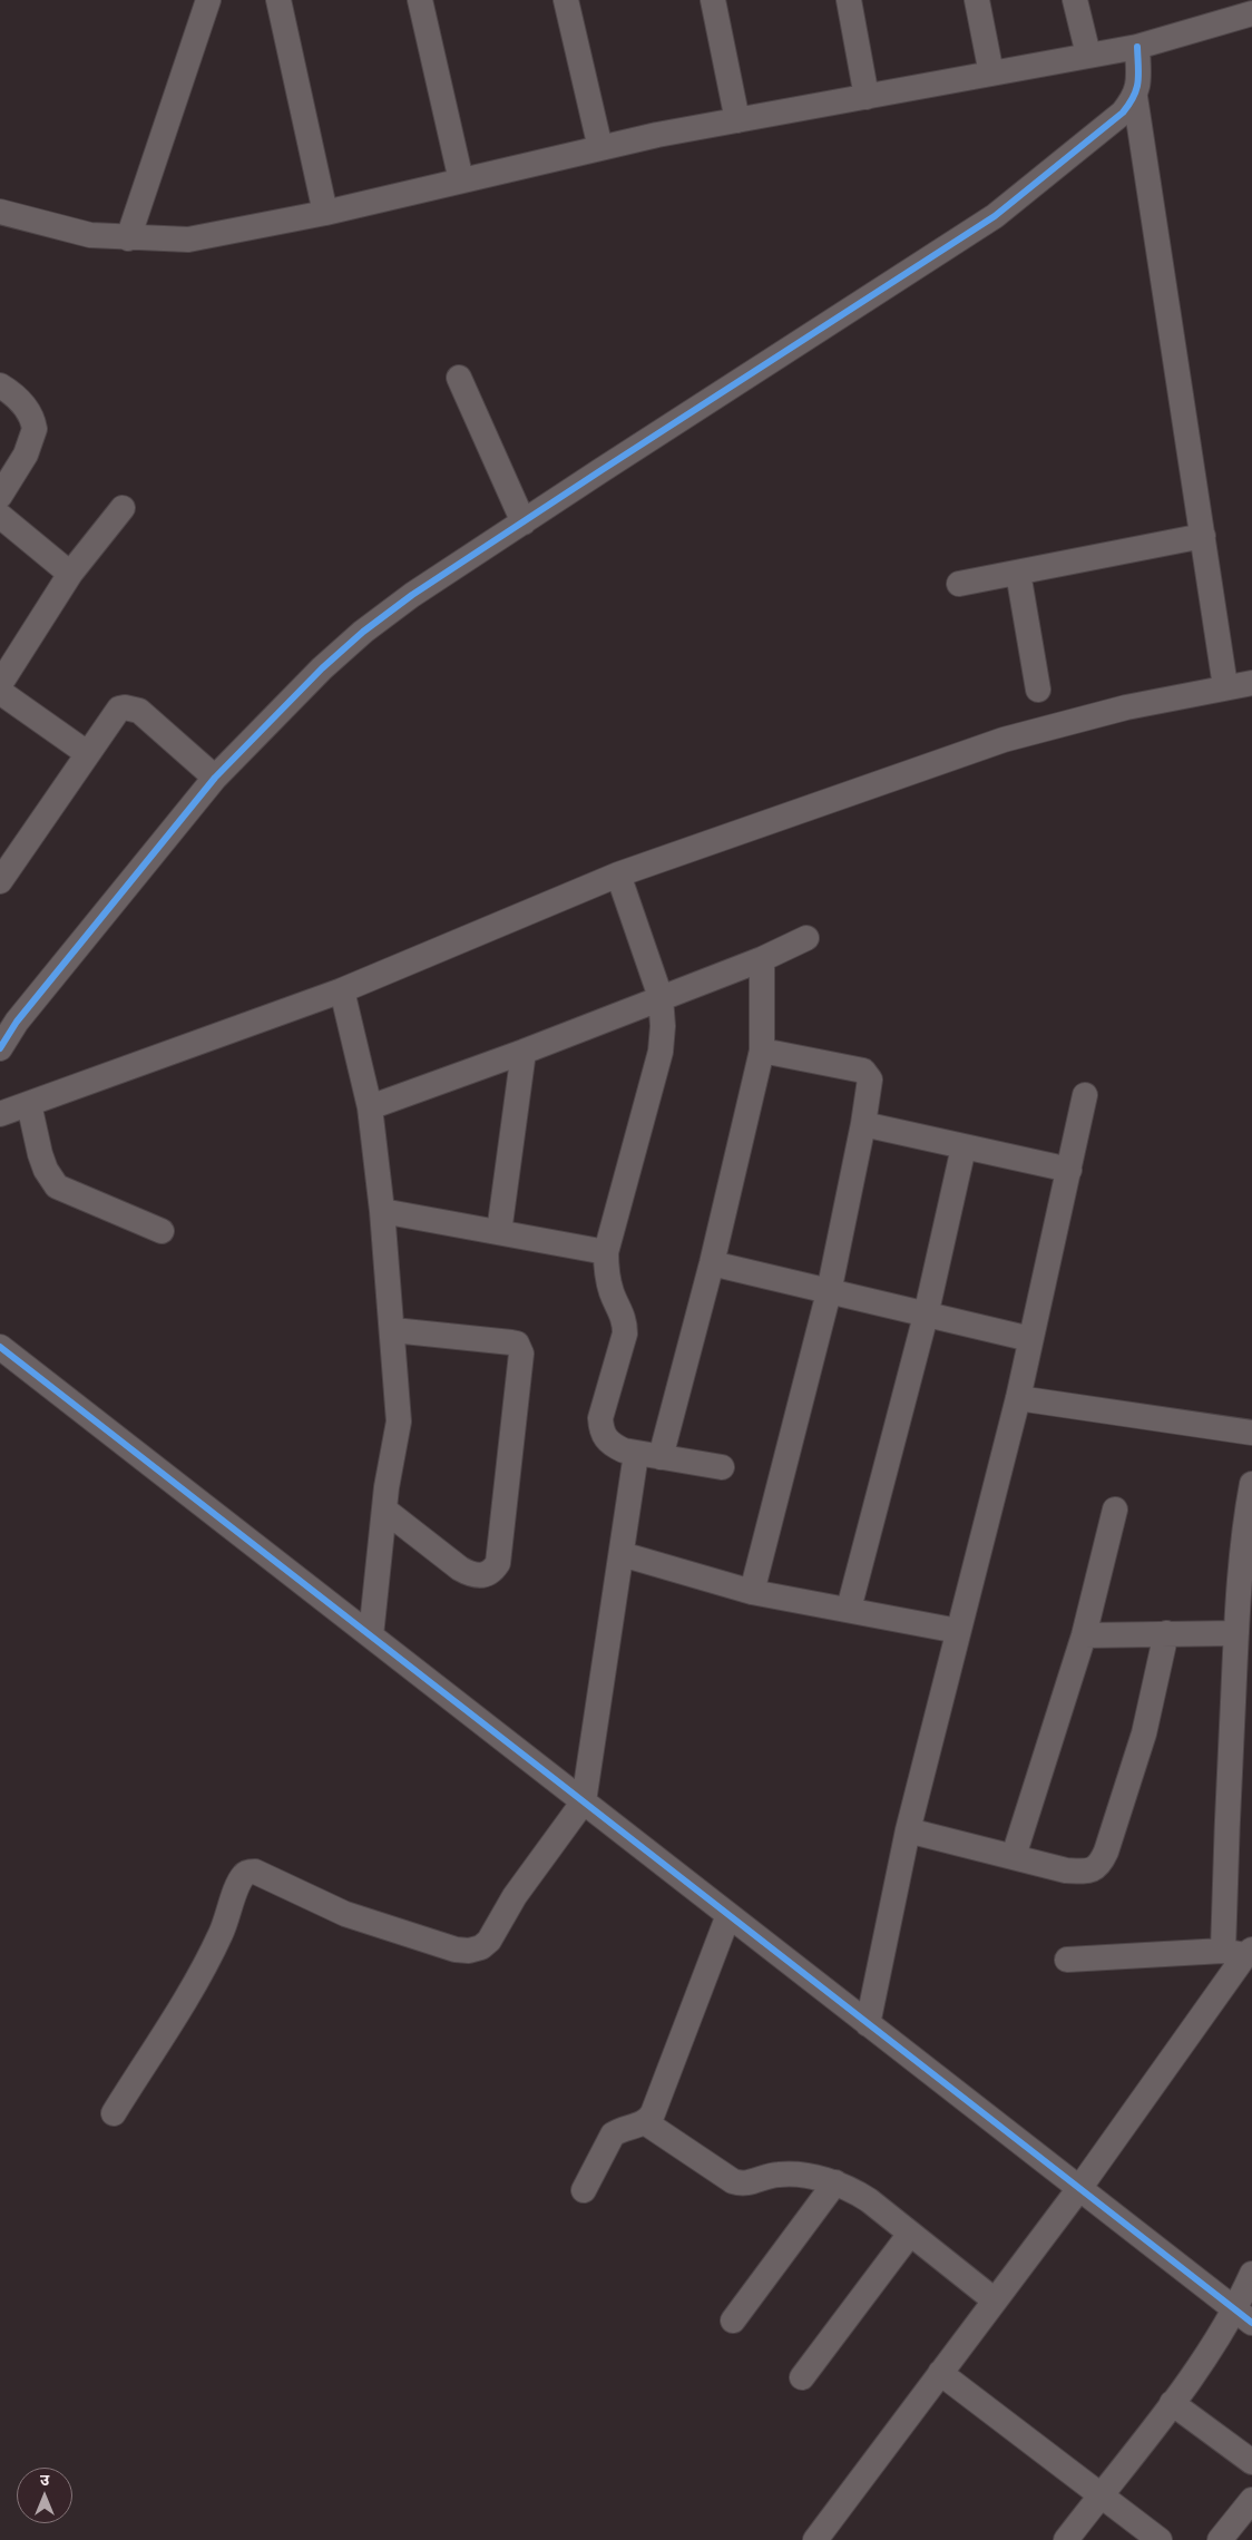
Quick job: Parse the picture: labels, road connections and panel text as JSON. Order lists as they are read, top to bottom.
{
  "north": "top"
}
